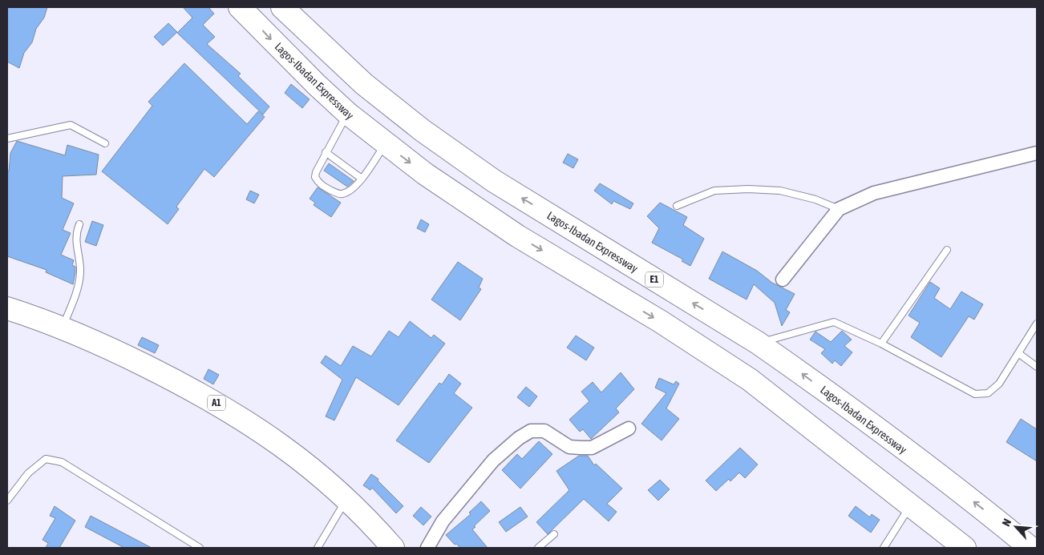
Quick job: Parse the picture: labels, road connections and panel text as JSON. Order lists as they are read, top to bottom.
{
  "streets": {
    "highway": ["Lagos-Ibadan Expressway", "E1", "A1"]
  },
  "north": "top left"
}
